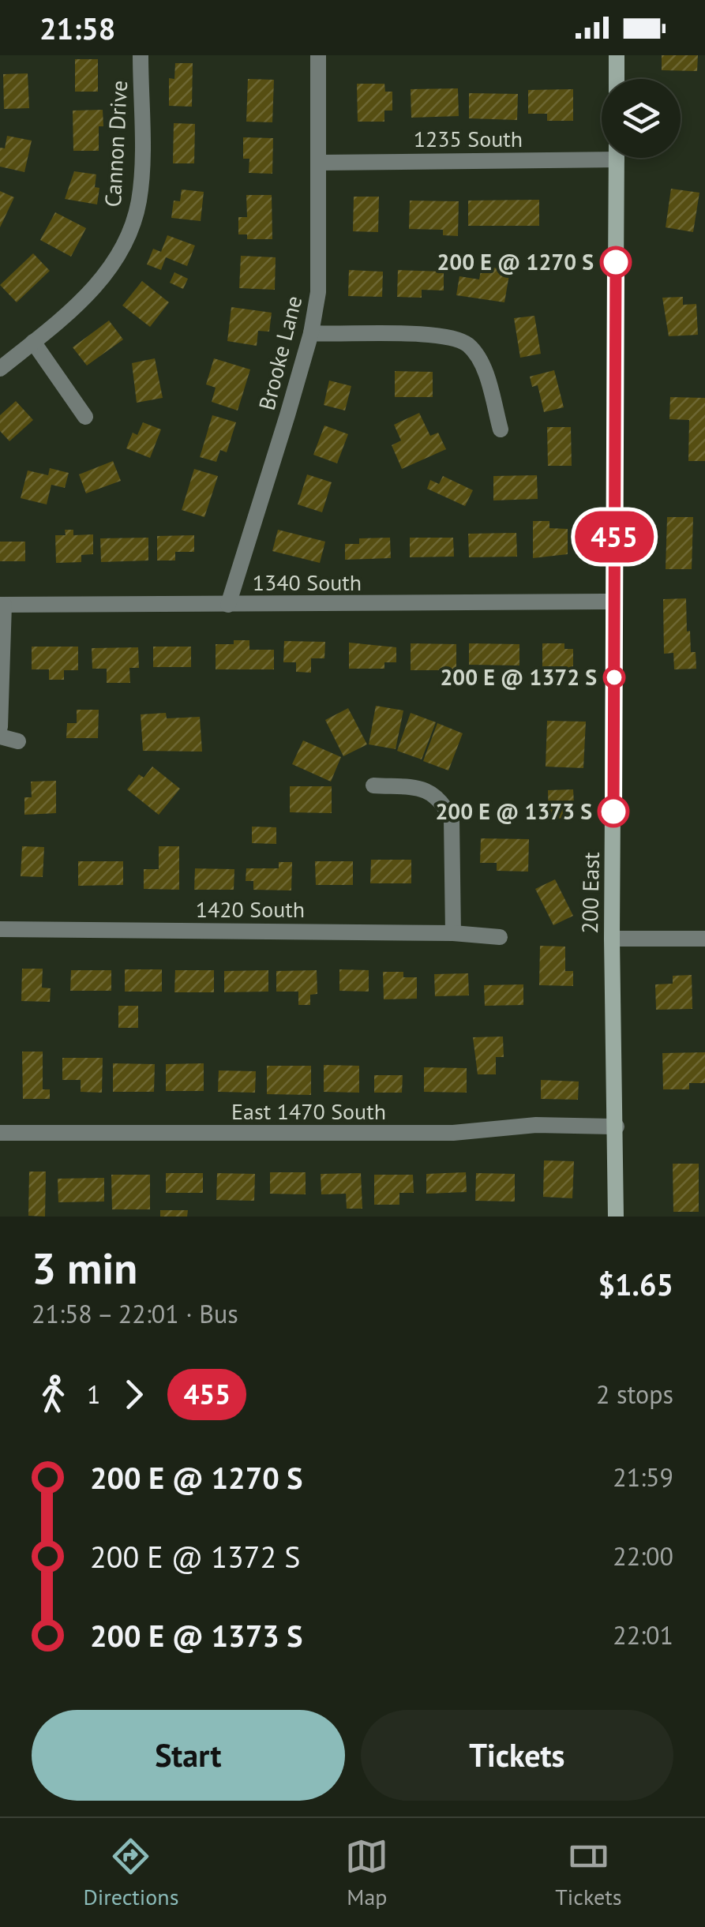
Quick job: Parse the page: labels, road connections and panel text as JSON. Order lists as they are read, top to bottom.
{
  "streets": {
    "main road": ["200 East"],
    "street": [
      "1235 South",
      "Cannon Drive",
      "Brooke Lane",
      "1340 South",
      "1420 South",
      "East 1470 South"
    ]
  },
  "crossings": [
    ["1235 South", "Brooke Lane"],
    ["Brooke Lane", "1340 South"],
    ["1340 South", "200 East"],
    ["200 East", "East 1470 South"]
  ],
  "places": ["200 E @ 1270 S", "200 E @ 1372 S", "200 E @ 1373 S"],
  "lines": ["bus line 455"],
  "page": {
    "status": "21:58",
    "on_map": "455",
    "heading": ["3 min", "21:58 – 22:01 · Bus", "$1.65"],
    "legs": ["1", "455", "2 stops"],
    "list": [
      {
        "name": "200 E @ 1270 S",
        "value": "21:59"
      },
      {
        "name": "200 E @ 1372 S",
        "value": "22:00"
      },
      {
        "name": "200 E @ 1373 S",
        "value": "22:01"
      }
    ],
    "buttons": ["Start", "Tickets"],
    "tabs": ["Directions", "Map", "Tickets"]
  }
}
